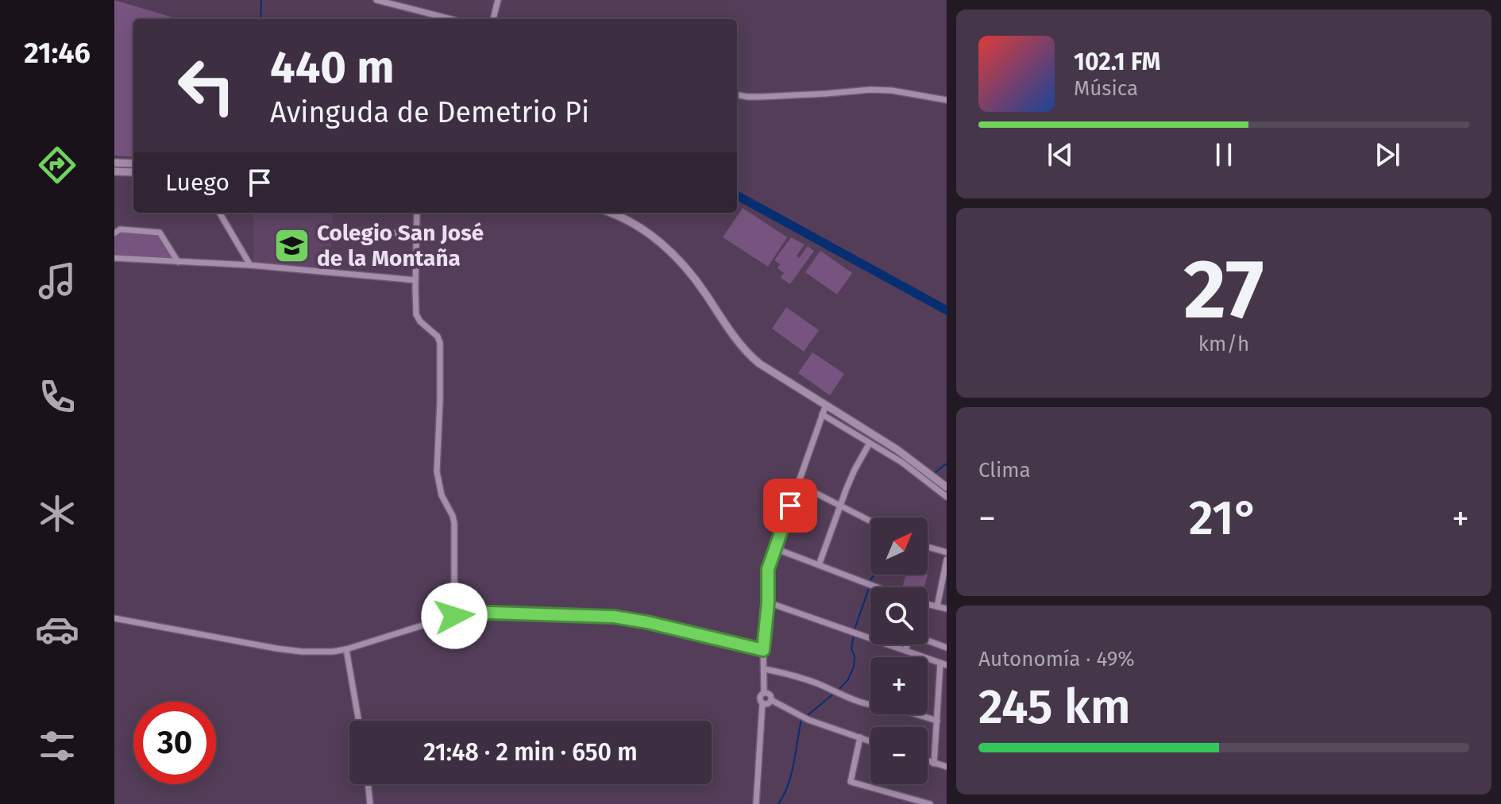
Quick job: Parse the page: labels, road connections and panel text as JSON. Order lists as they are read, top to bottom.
{
  "places": {
    "school or university": ["Colegio San José de la Montaña"]
  },
  "north": "top right",
  "page": {
    "tabs": "21:46",
    "turn": ["440 m", "Avinguda de Demetrio Pi"],
    "song": ["102.1 FM", "Música"],
    "then": "Luego",
    "tile": [
      ["27", "km/h"],
      "Clima",
      ["Autonomía · 49%", "245 km"]
    ],
    "heat": ["−", "21°", "+"],
    "map_buttons": ["+", "−"],
    "limit": "30",
    "trip": "21:48 · 2 min · 650 m"
  }
}
